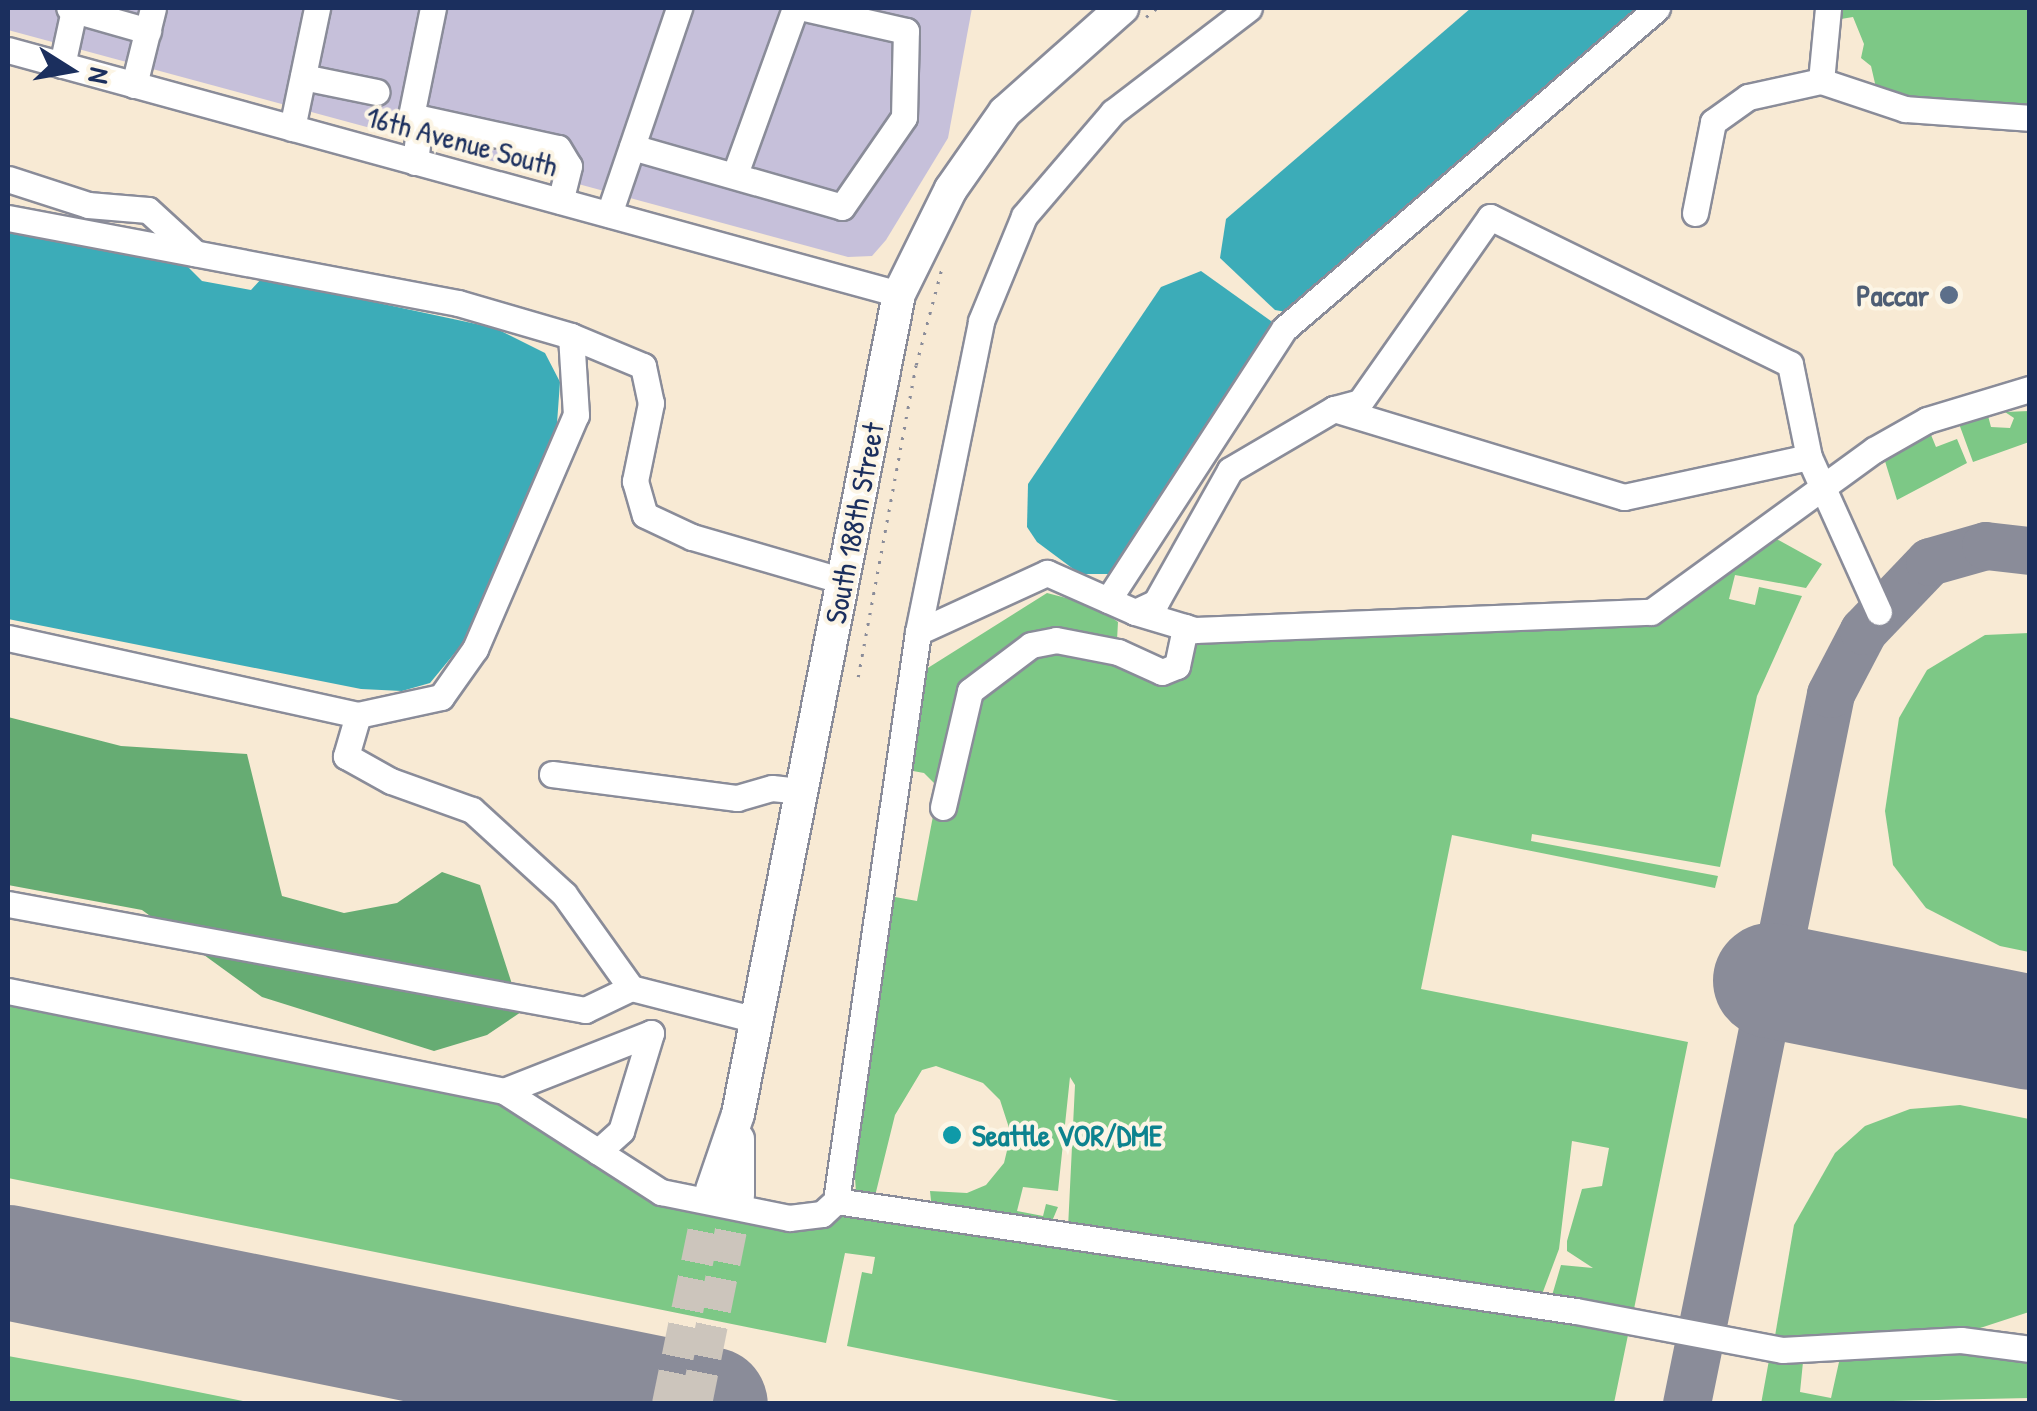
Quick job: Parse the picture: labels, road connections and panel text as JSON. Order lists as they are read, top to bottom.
{
  "streets": {
    "main road": ["South 188th Street"],
    "street": ["16th Avenue South"]
  },
  "crossings": [
    ["16th Avenue South", "South 188th Street"]
  ],
  "places": ["Paccar", "Seattle VOR/DME"],
  "north": "right"
}
